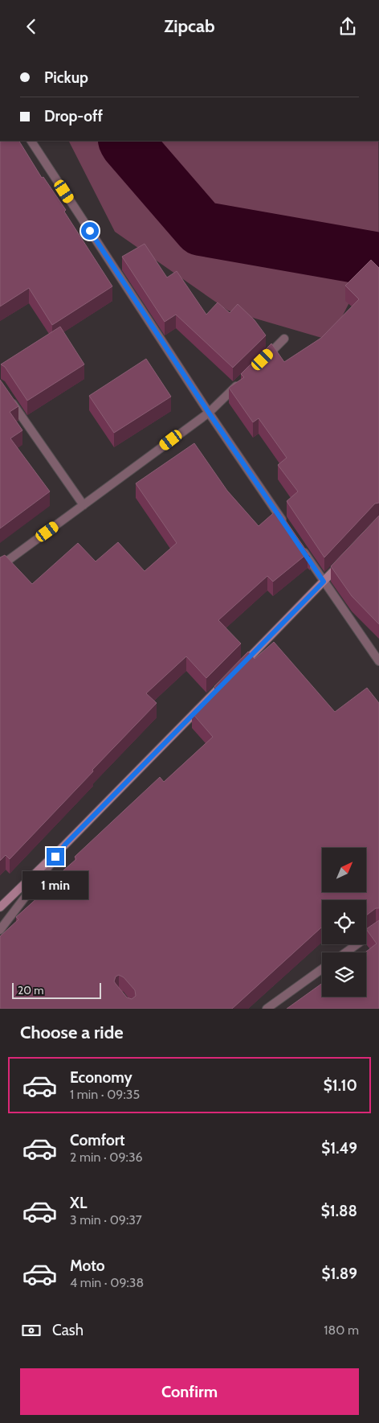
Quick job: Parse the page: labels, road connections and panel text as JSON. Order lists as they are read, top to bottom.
{
  "scale_bar": "20 m",
  "north": "top right",
  "page": {
    "header": "Zipcab",
    "banner": ["Pickup", "Drop-off"],
    "bubble": "1 min",
    "scale": "20 m",
    "heading": "Choose a ride",
    "list": [
      {
        "name": "Economy",
        "note": "1 min · 09:35",
        "value": "$1.10"
      },
      {
        "name": "Comfort",
        "note": "2 min · 09:36",
        "value": "$1.49"
      },
      {
        "name": "XL",
        "note": "3 min · 09:37",
        "value": "$1.88"
      },
      {
        "name": "Moto",
        "note": "4 min · 09:38",
        "value": "$1.89"
      }
    ],
    "pay": ["Cash", "180 m"],
    "buttons": "Confirm"
  }
}
